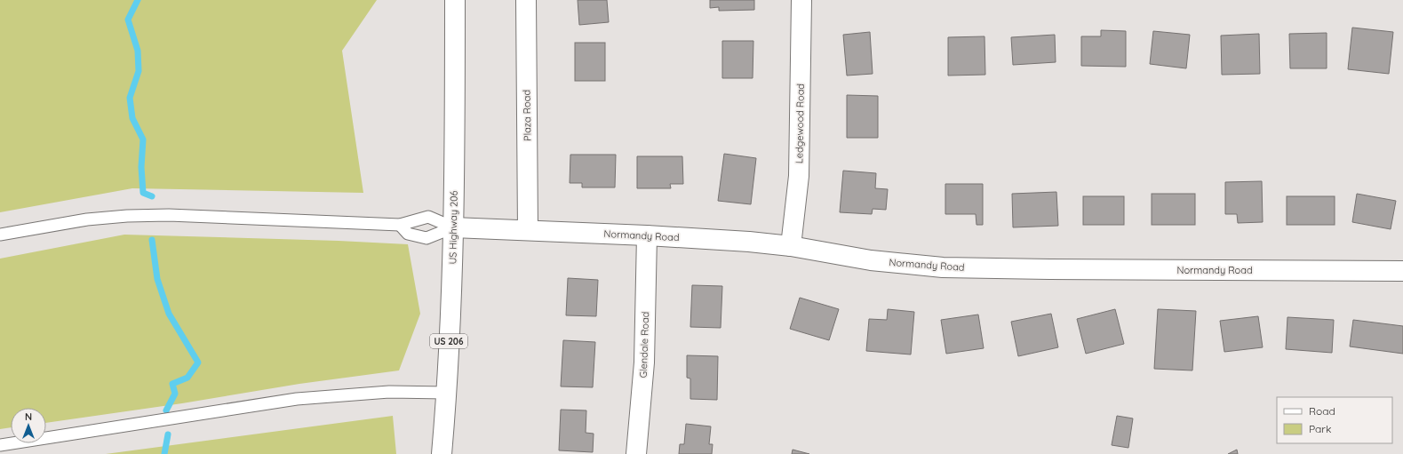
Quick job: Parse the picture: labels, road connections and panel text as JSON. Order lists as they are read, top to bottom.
{
  "streets": {
    "main road": [
      "Plaza Road",
      "Ledgewood Road",
      "US Highway 206",
      "Normandy Road",
      "US 206",
      "Glendale Road"
    ]
  },
  "crossings": [
    ["Plaza Road", "Normandy Road"],
    ["Ledgewood Road", "Normandy Road"],
    ["US Highway 206", "Normandy Road"],
    ["Normandy Road", "Glendale Road"]
  ],
  "legend": ["Road", "Park"],
  "north": "top"
}
